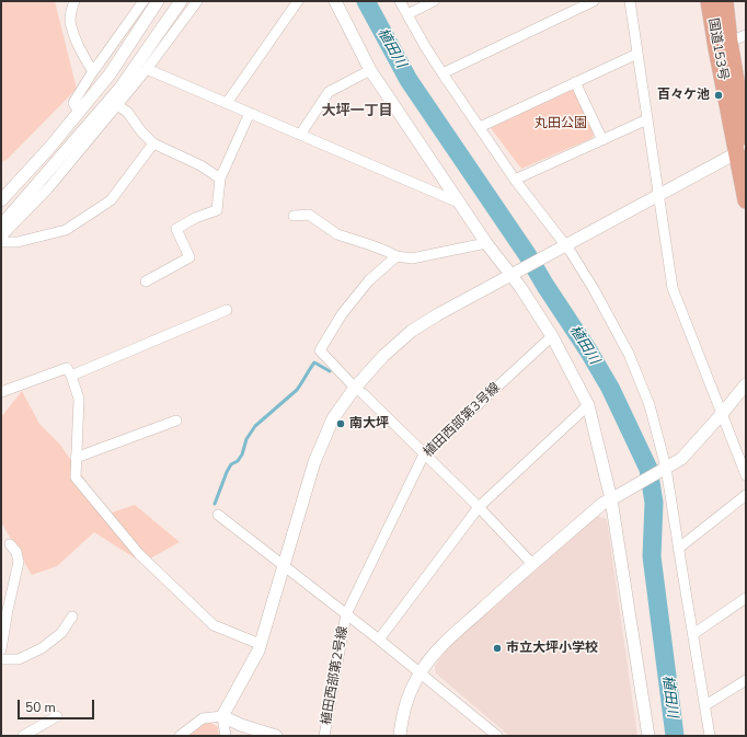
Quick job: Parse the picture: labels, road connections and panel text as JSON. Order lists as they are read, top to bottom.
{
  "streets": {
    "highway": ["国道153号"],
    "street": ["植田西部第3号線", "植田西部第2号線"]
  },
  "crossings": [
    ["植田西部第3号線", "植田西部第2号線"]
  ],
  "districts": ["大坪一丁目"],
  "water": ["植田川"],
  "parks": ["丸田公園"],
  "places": ["百々ケ池", "南大坪", "市立大坪小学校"],
  "scale_bar": "50 m"
}
